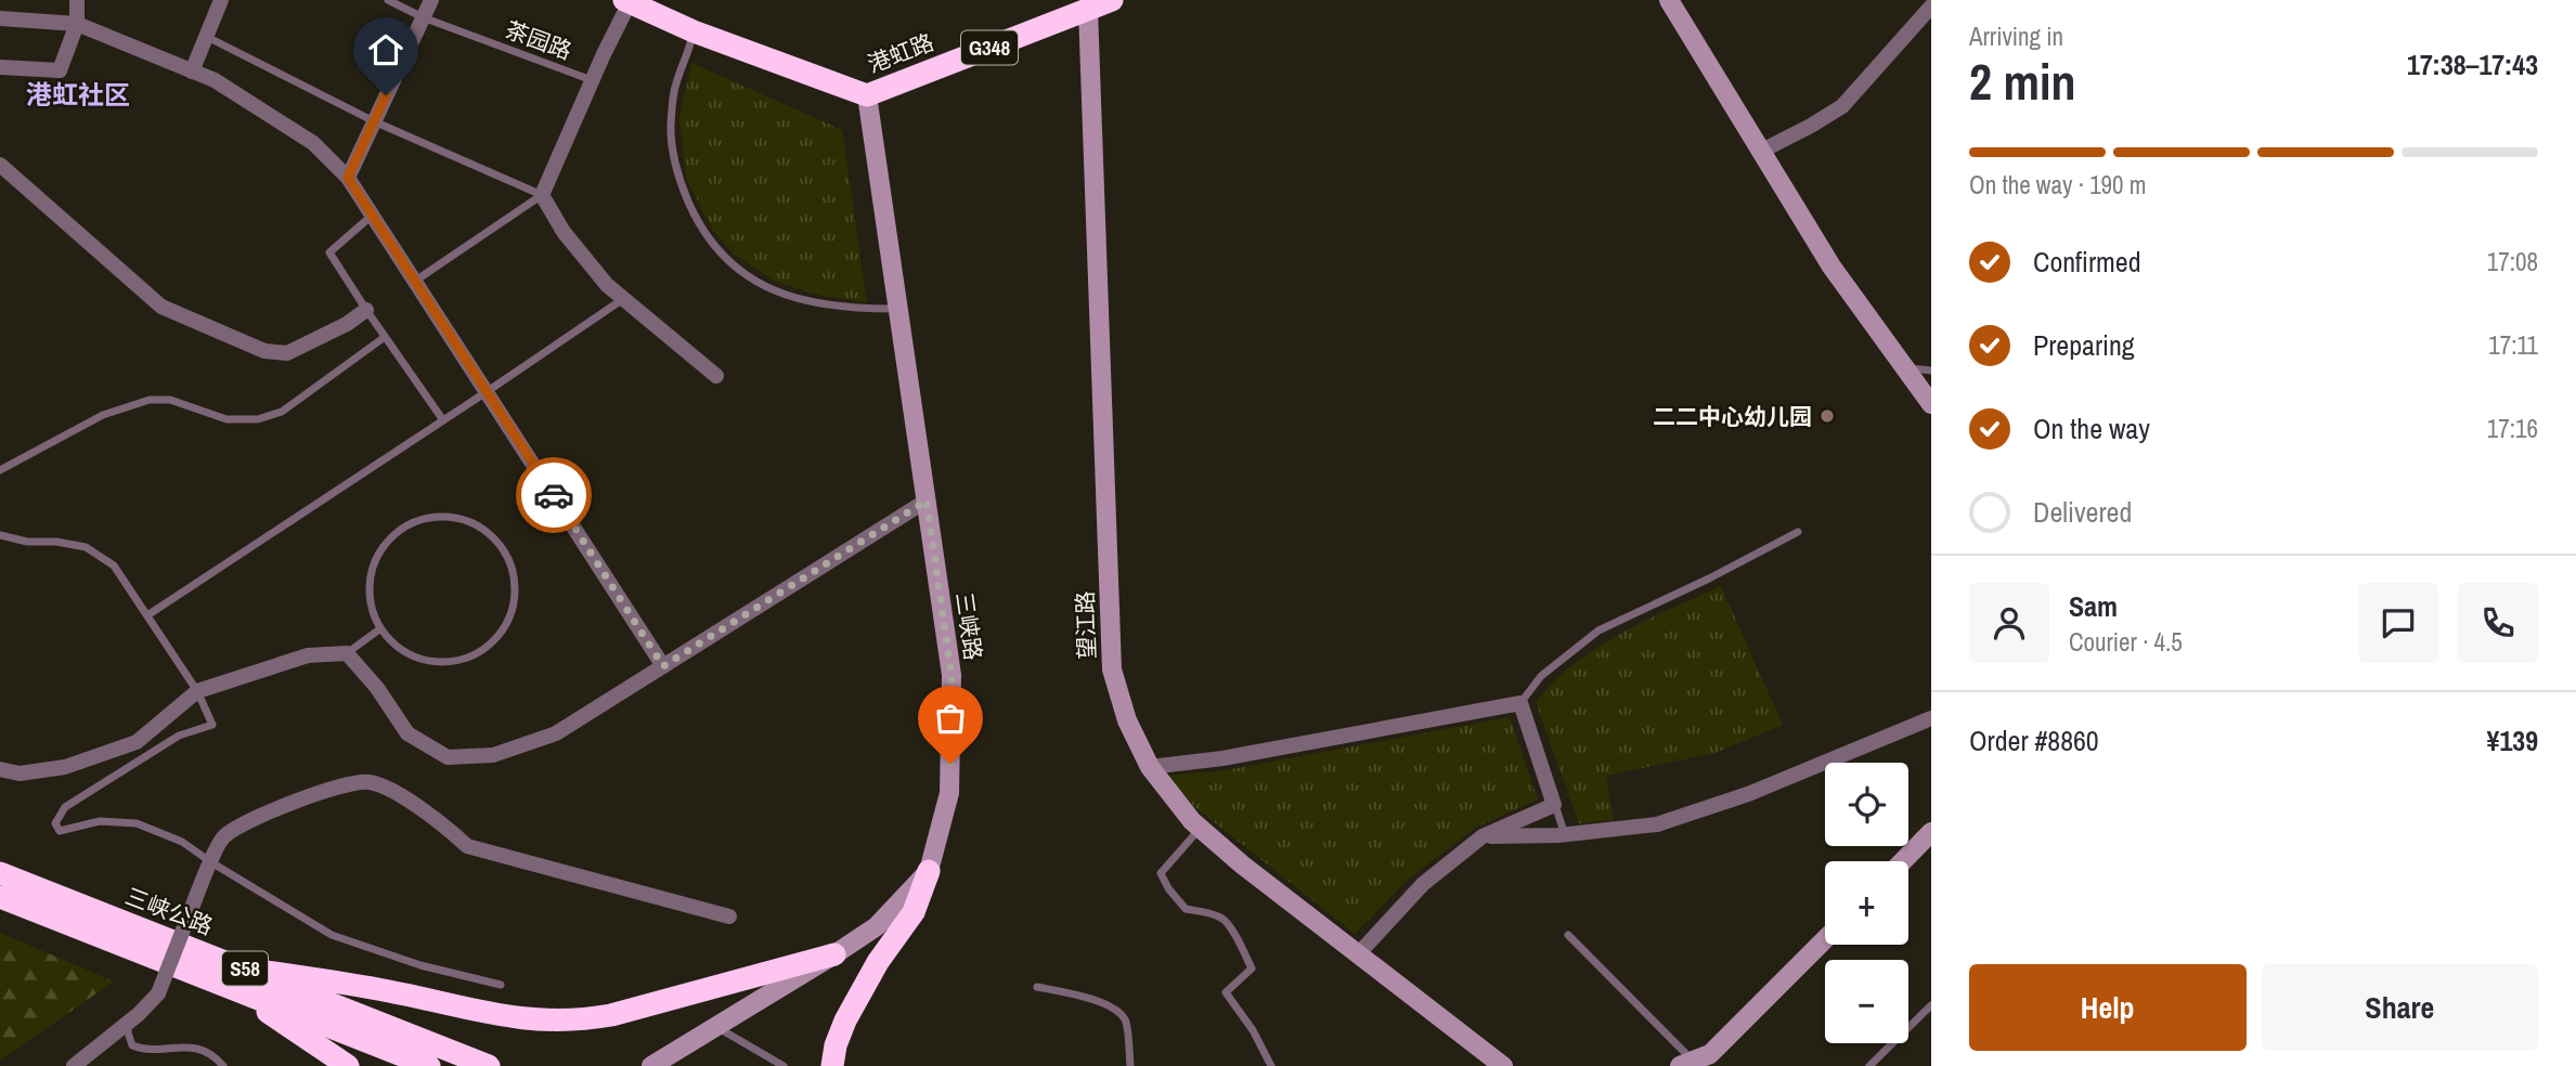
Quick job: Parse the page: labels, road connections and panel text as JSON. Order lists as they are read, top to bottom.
{
  "streets": {
    "highway": [
      "G348",
      "港虹路",
      "三峡公路",
      "S58"
    ],
    "main road": ["望江路", "三峡路"],
    "lane": ["茶园路"]
  },
  "crossings": [
    ["港虹路", "望江路"],
    ["港虹路", "三峡路"]
  ],
  "districts": ["港虹社区"],
  "places": ["二二中心幼儿园"],
  "page": {
    "heading": ["2 min", "Arriving in", "17:38–17:43"],
    "panel": [
      "Sam",
      "Courier · 4.5",
      "Order #8860",
      "¥139"
    ],
    "bar": "On the way · 190 m",
    "list": [
      ["Confirmed", "17:08"],
      ["Preparing", "17:11"],
      ["On the way", "17:16"],
      "Delivered"
    ],
    "map_buttons": ["+", "−"],
    "buttons": ["Help", "Share"]
  }
}
